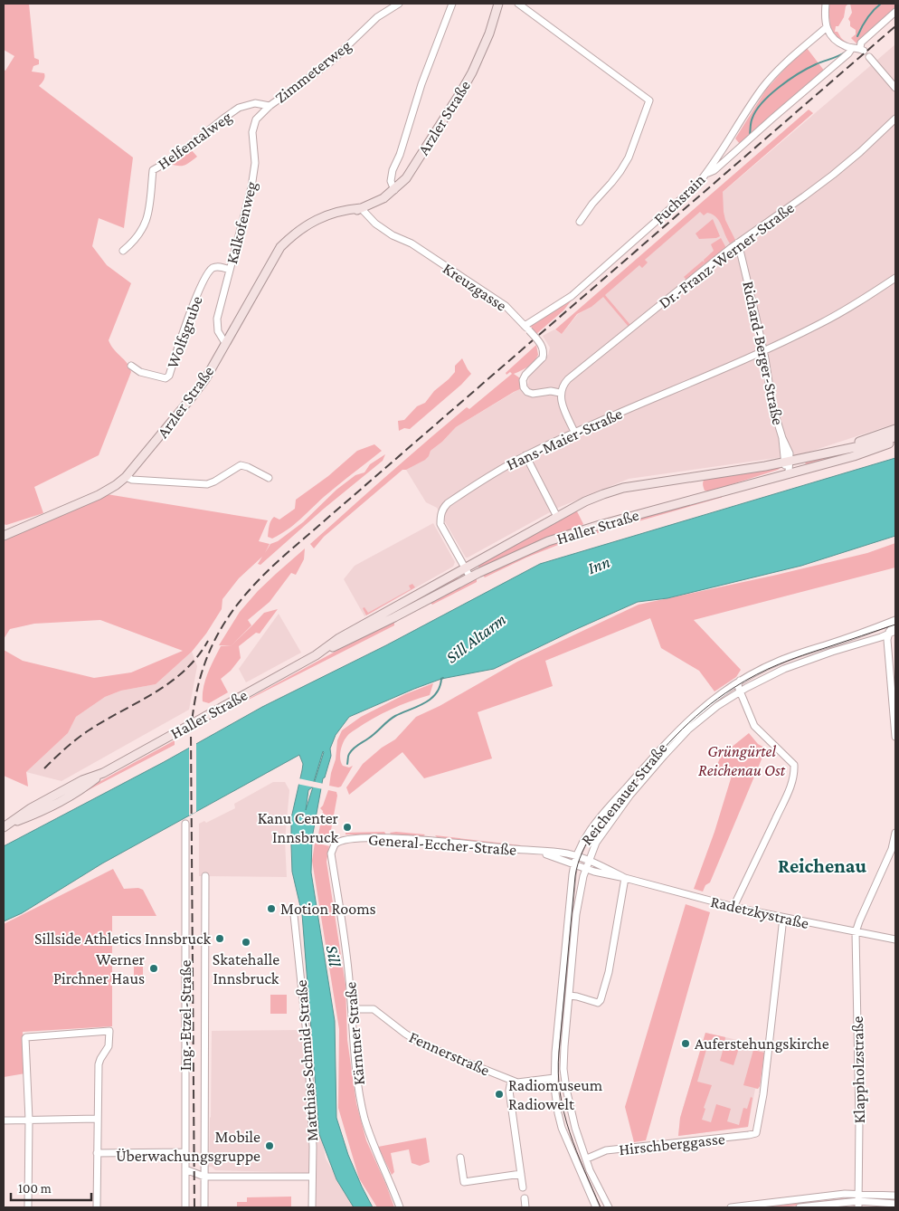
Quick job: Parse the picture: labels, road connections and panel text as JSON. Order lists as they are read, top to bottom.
{
  "streets": {
    "main road": ["Arzler Straße", "Haller Straße"],
    "street": [
      "Zimmeterweg",
      "Helfentalweg",
      "Fuchsrain",
      "Kalkofenweg",
      "Dr.-Franz-Werner-Straße",
      "Kreuzgasse",
      "Wolfsgrube",
      "Richard-Berger-Straße",
      "Hans-Maier-Straße",
      "Reichenauer Straße",
      "General-Eccher-Straße",
      "Radetzkystraße",
      "Ing.-Etzel-Straße",
      "Kärntner Straße",
      "Fennerstraße",
      "Matthias-Schmid-Straße",
      "Klappholzstraße",
      "Hirschberggasse"
    ]
  },
  "crossings": [
    ["Zimmeterweg", "Helfentalweg"],
    ["Zimmeterweg", "Kalkofenweg"],
    ["Arzler Straße", "Kalkofenweg"],
    ["Arzler Straße", "Kreuzgasse"],
    ["Helfentalweg", "Kalkofenweg"],
    ["Fuchsrain", "Kreuzgasse"],
    ["Kalkofenweg", "Wolfsgrube"],
    ["Dr.-Franz-Werner-Straße", "Kreuzgasse"],
    ["Dr.-Franz-Werner-Straße", "Richard-Berger-Straße"],
    ["Richard-Berger-Straße", "Hans-Maier-Straße"],
    ["Richard-Berger-Straße", "Haller Straße"],
    ["Hans-Maier-Straße", "Haller Straße"],
    ["Reichenauer Straße", "General-Eccher-Straße"],
    ["Reichenauer Straße", "Radetzkystraße"],
    ["Reichenauer Straße", "Fennerstraße"],
    ["Reichenauer Straße", "Hirschberggasse"],
    ["General-Eccher-Straße", "Radetzkystraße"],
    ["General-Eccher-Straße", "Kärntner Straße"],
    ["Radetzkystraße", "Klappholzstraße"],
    ["Radetzkystraße", "Hirschberggasse"],
    ["Kärntner Straße", "Fennerstraße"]
  ],
  "districts": ["Reichenau"],
  "water": ["Inn", "Sill Altarm", "Sill"],
  "parks": ["Grüngürtel Reichenau Ost"],
  "places": [
    "Kanu Center Innsbruck",
    "Motion Rooms",
    "Sillside Athletics Innsbruck",
    "Skatehalle Innsbruck",
    "Werner Pirchner Haus",
    "Auferstehungskirche",
    "Radiomuseum Radiowelt",
    "Mobile Überwachungsgruppe"
  ],
  "scale_bar": "100 m"
}
